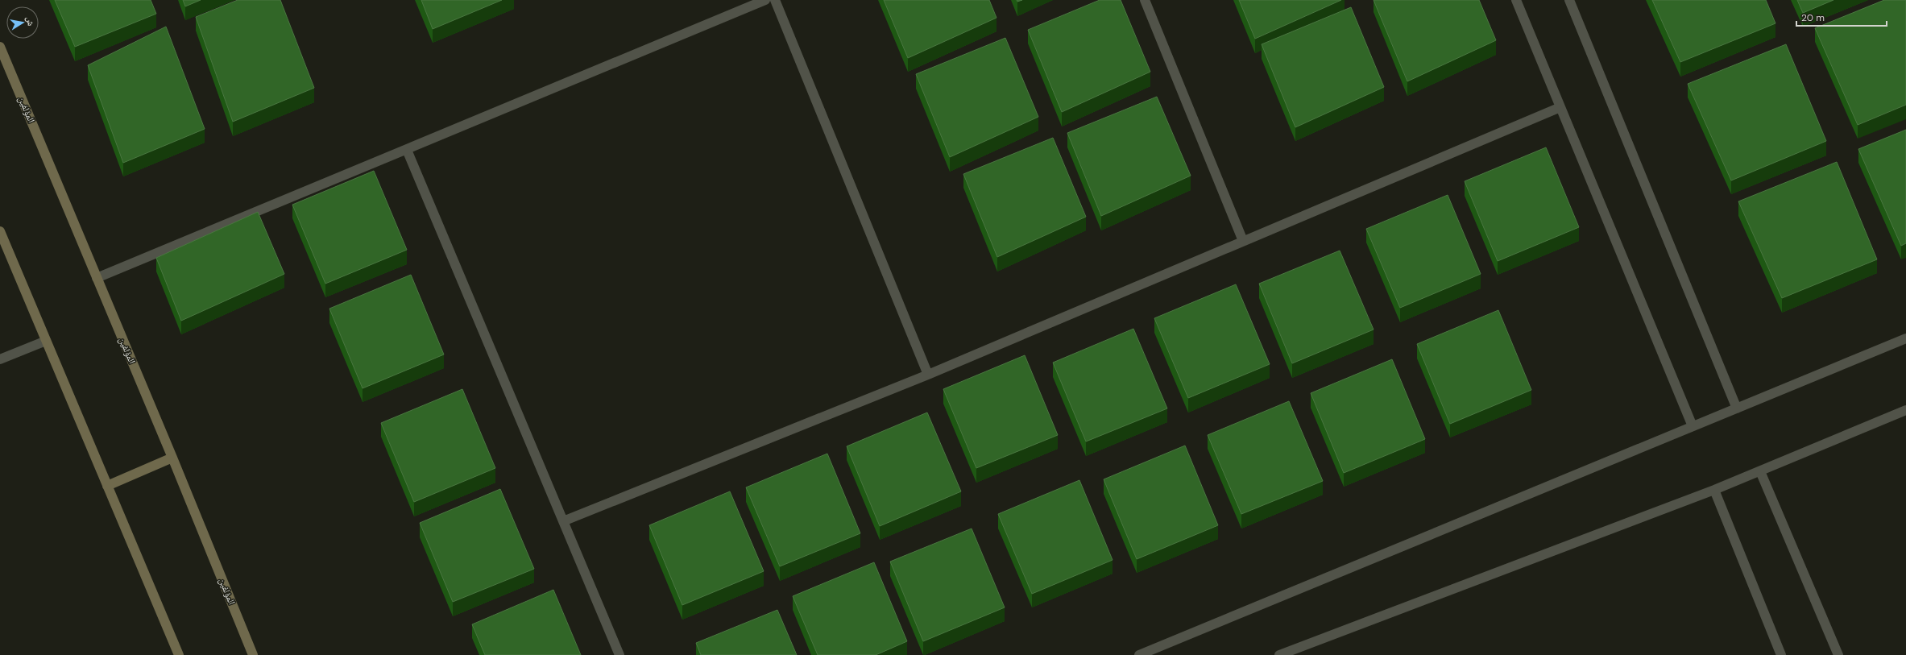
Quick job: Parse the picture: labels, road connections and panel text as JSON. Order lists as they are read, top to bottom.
{
  "streets": {
    "street": ["المؤلفين"]
  },
  "scale_bar": "20 m",
  "north": "right"
}
